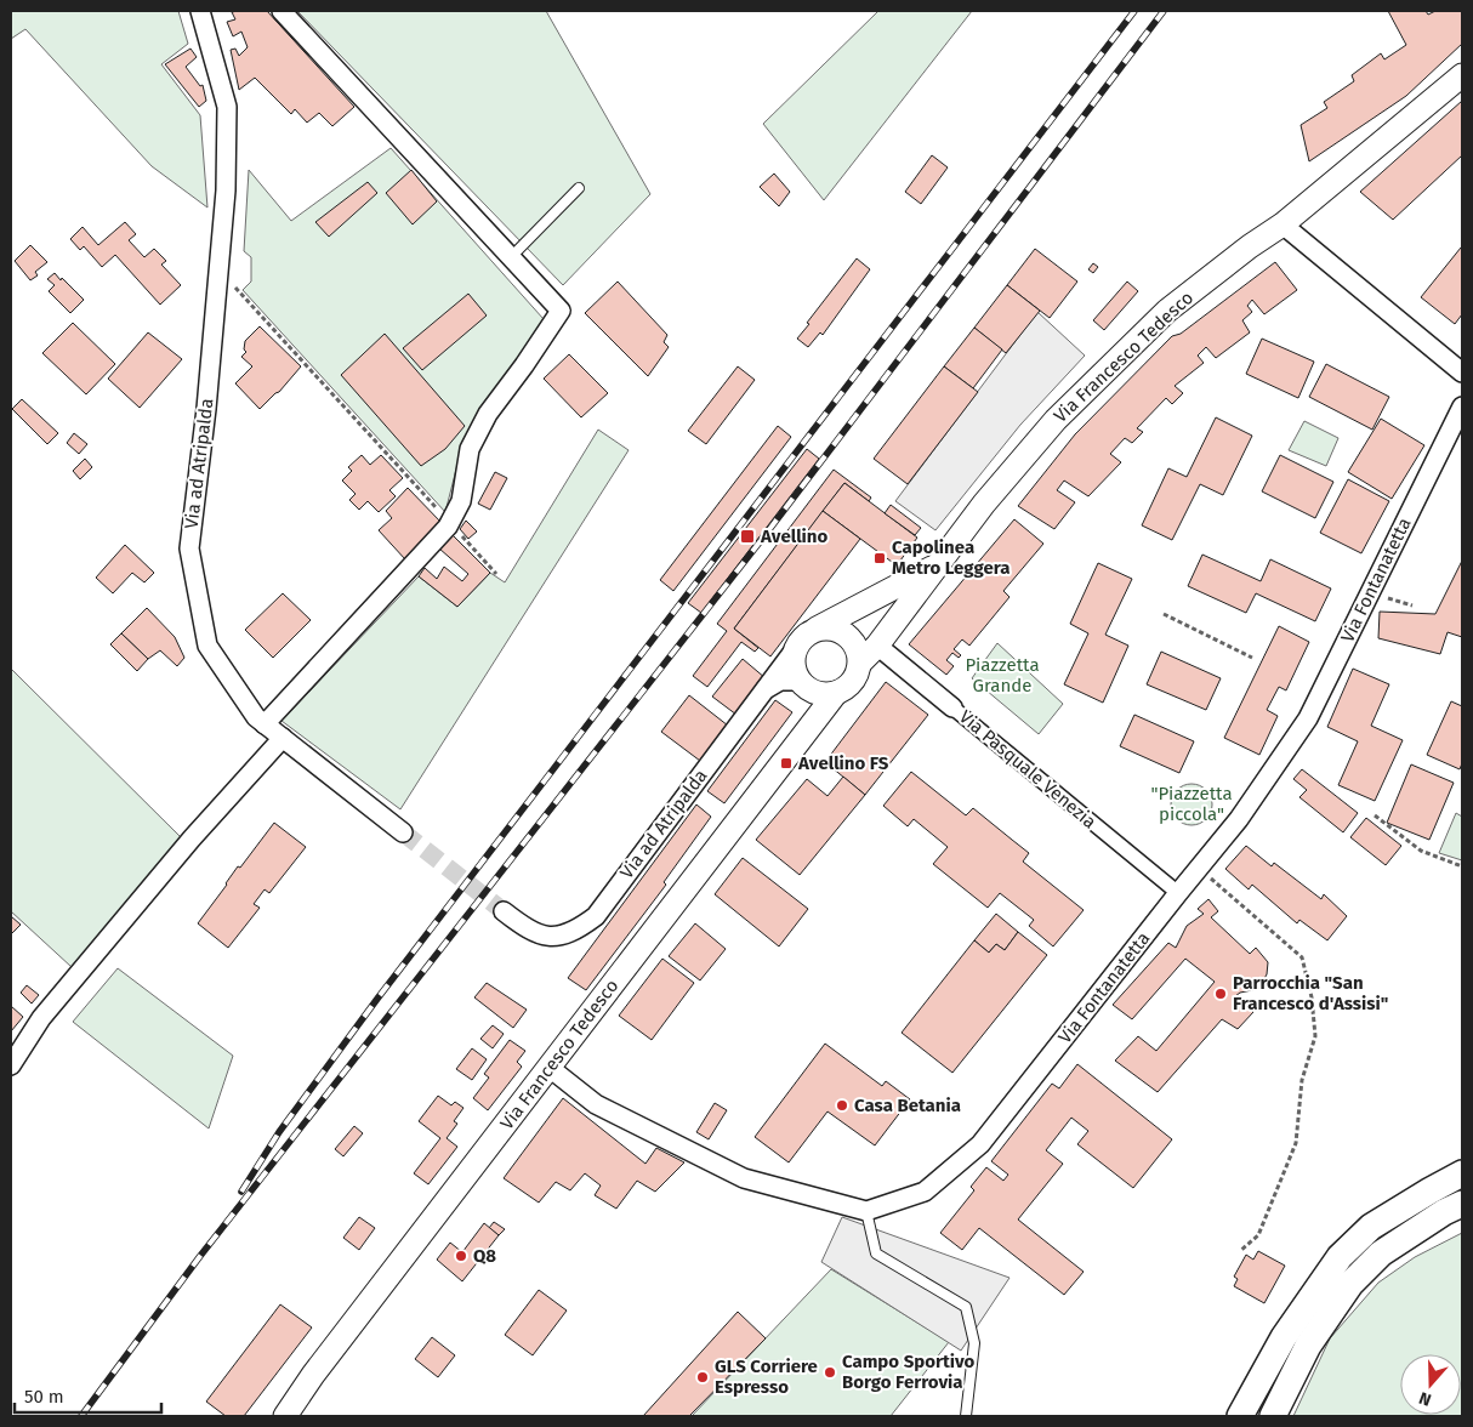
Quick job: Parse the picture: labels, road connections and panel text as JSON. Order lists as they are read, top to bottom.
{
  "streets": {
    "street": [
      "Via Francesco Tedesco",
      "Via ad Atripalda",
      "Via Fontanatetta",
      "Via Pasquale Venezia"
    ]
  },
  "crossings": [
    ["Via Francesco Tedesco", "Via ad Atripalda"],
    ["Via Francesco Tedesco", "Via Pasquale Venezia"],
    ["Via Fontanatetta", "Via Pasquale Venezia"]
  ],
  "parks": ["Piazzetta Grande", "\"Piazzetta piccola\""],
  "places": {
    "transit": ["Avellino", "Capolinea Metro Leggera", "Avellino FS"],
    "other": [
      "Parrocchia \"San Francesco d'Assisi\"",
      "Casa Betania",
      "Q8",
      "Campo Sportivo Borgo Ferrovia",
      "GLS Corriere Espresso"
    ]
  },
  "scale_bar": "50 m",
  "north": "bottom"
}
